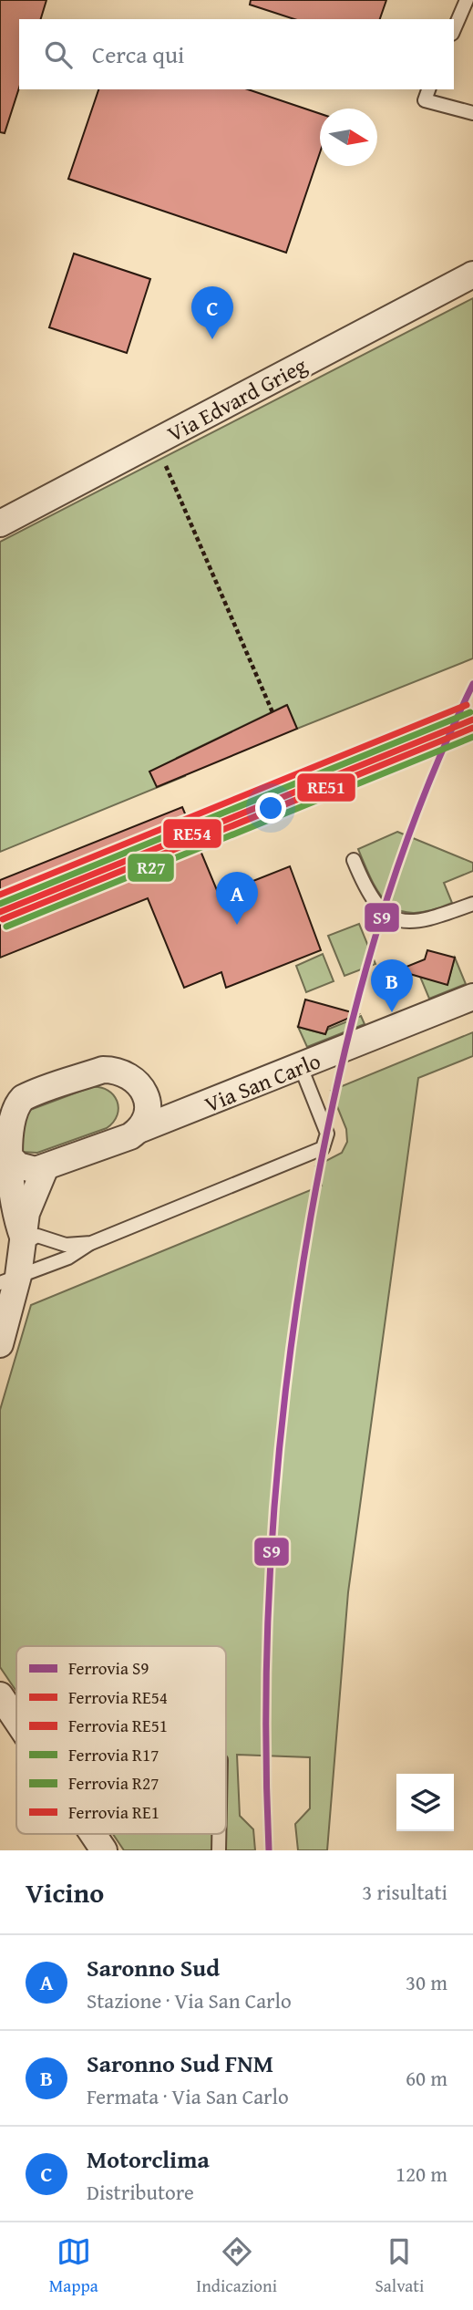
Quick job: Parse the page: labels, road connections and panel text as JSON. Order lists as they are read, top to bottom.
{
  "streets": {
    "street": ["Via Edvard Grieg", "Via San Carlo"]
  },
  "lines": [
    "rail line S9",
    "rail line RE1",
    "rail line R17",
    "rail line RE54",
    "rail line RE51",
    "rail line R27"
  ],
  "legend": [
    "Ferrovia S9",
    "Ferrovia RE54",
    "Ferrovia RE51",
    "Ferrovia R17",
    "Ferrovia R27",
    "Ferrovia RE1"
  ],
  "north": "right",
  "page": {
    "search": "Cerca qui",
    "pins": ["C", "A", "B"],
    "heading": ["Vicino", "3 risultati"],
    "list": [
      {
        "mark": "A",
        "name": "Saronno Sud",
        "note": "Stazione · Via San Carlo",
        "value": "30 m"
      },
      {
        "mark": "B",
        "name": "Saronno Sud FNM",
        "note": "Fermata · Via San Carlo",
        "value": "60 m"
      },
      {
        "mark": "C",
        "name": "Motorclima",
        "note": "Distributore",
        "value": "120 m"
      }
    ],
    "nav": ["Mappa", "Indicazioni", "Salvati"]
  }
}
